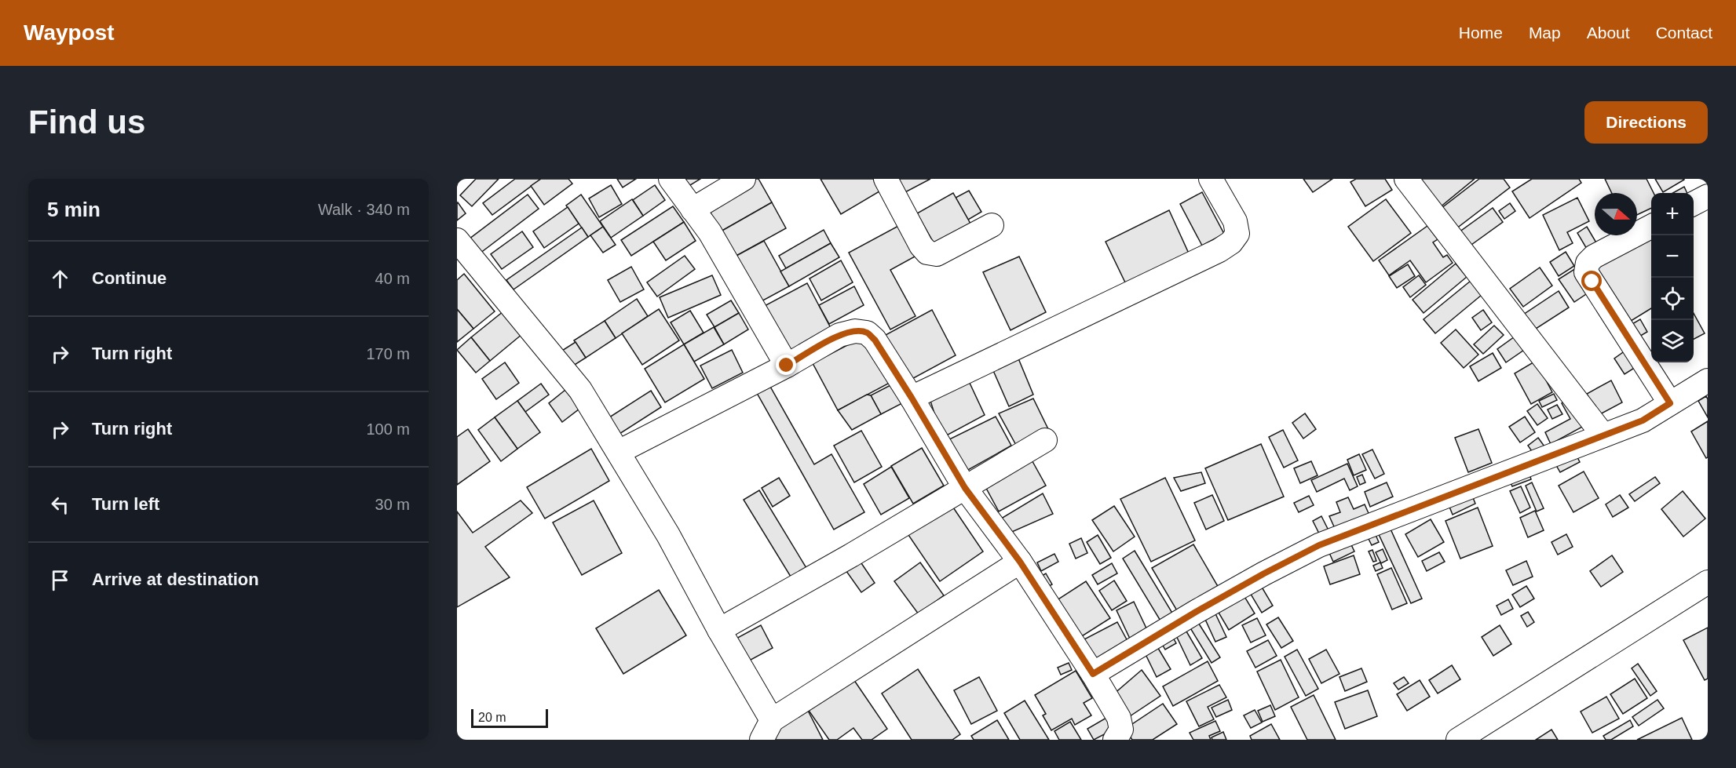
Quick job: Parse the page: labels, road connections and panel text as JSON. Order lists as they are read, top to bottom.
{
  "scale_bar": "20 m",
  "north": "right",
  "page": {
    "header": "Waypost",
    "nav": [
      "Home",
      "Map",
      "About",
      "Contact"
    ],
    "buttons": "Directions",
    "title": "Find us",
    "heading": ["5 min", "Walk · 340 m"],
    "map_buttons": ["+", "−"],
    "list": [
      ["Continue", "40 m"],
      ["Turn right", "170 m"],
      ["Turn right", "100 m"],
      ["Turn left", "30 m"],
      "Arrive at destination"
    ],
    "scale": "20 m"
  }
}
